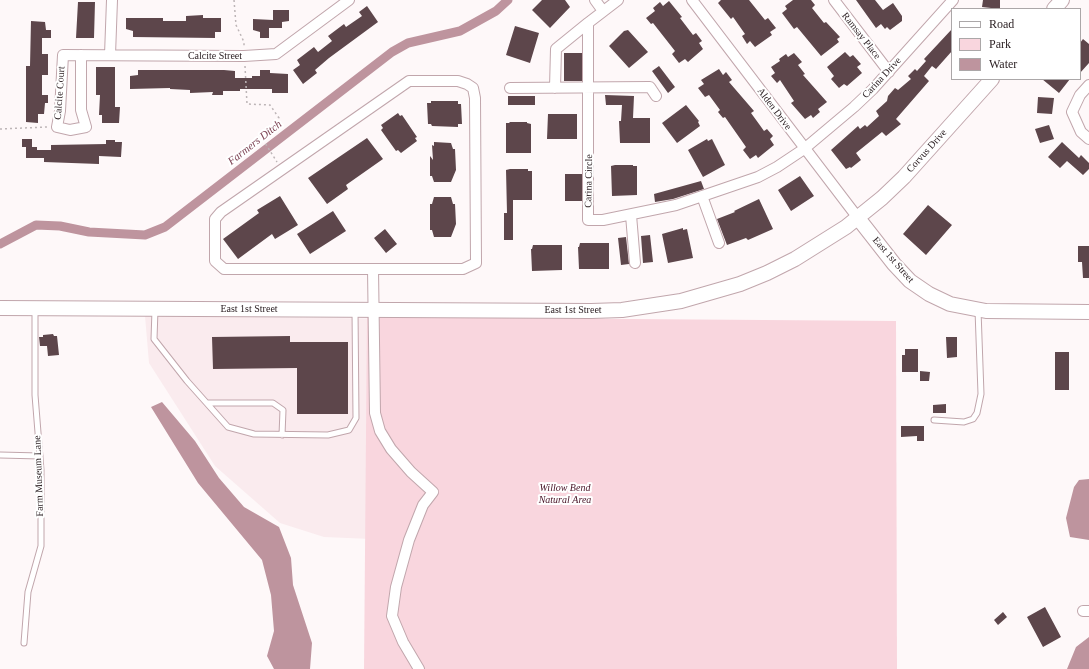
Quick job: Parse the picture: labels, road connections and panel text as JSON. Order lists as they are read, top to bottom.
{
  "streets": {
    "street": [
      "Ramsay Place",
      "Calcite Street",
      "Carina Drive",
      "Calcite Court",
      "Alden Drive",
      "Corvus Drive",
      "Carina Circle",
      "East 1st Street"
    ],
    "lane": ["Farm Museum Lane"]
  },
  "crossings": [
    ["Ramsay Place", "Carina Drive"],
    ["Calcite Street", "Calcite Court"],
    ["Carina Drive", "Alden Drive"],
    ["Carina Drive", "Carina Circle"],
    ["Alden Drive", "Corvus Drive"],
    ["Alden Drive", "Carina Circle"],
    ["Alden Drive", "East 1st Street"],
    ["Corvus Drive", "East 1st Street"],
    ["East 1st Street", "Farm Museum Lane"]
  ],
  "water": ["Farmers Ditch"],
  "parks": ["Willow Bend Natural Area"],
  "legend": ["Road", "Park", "Water"]
}
